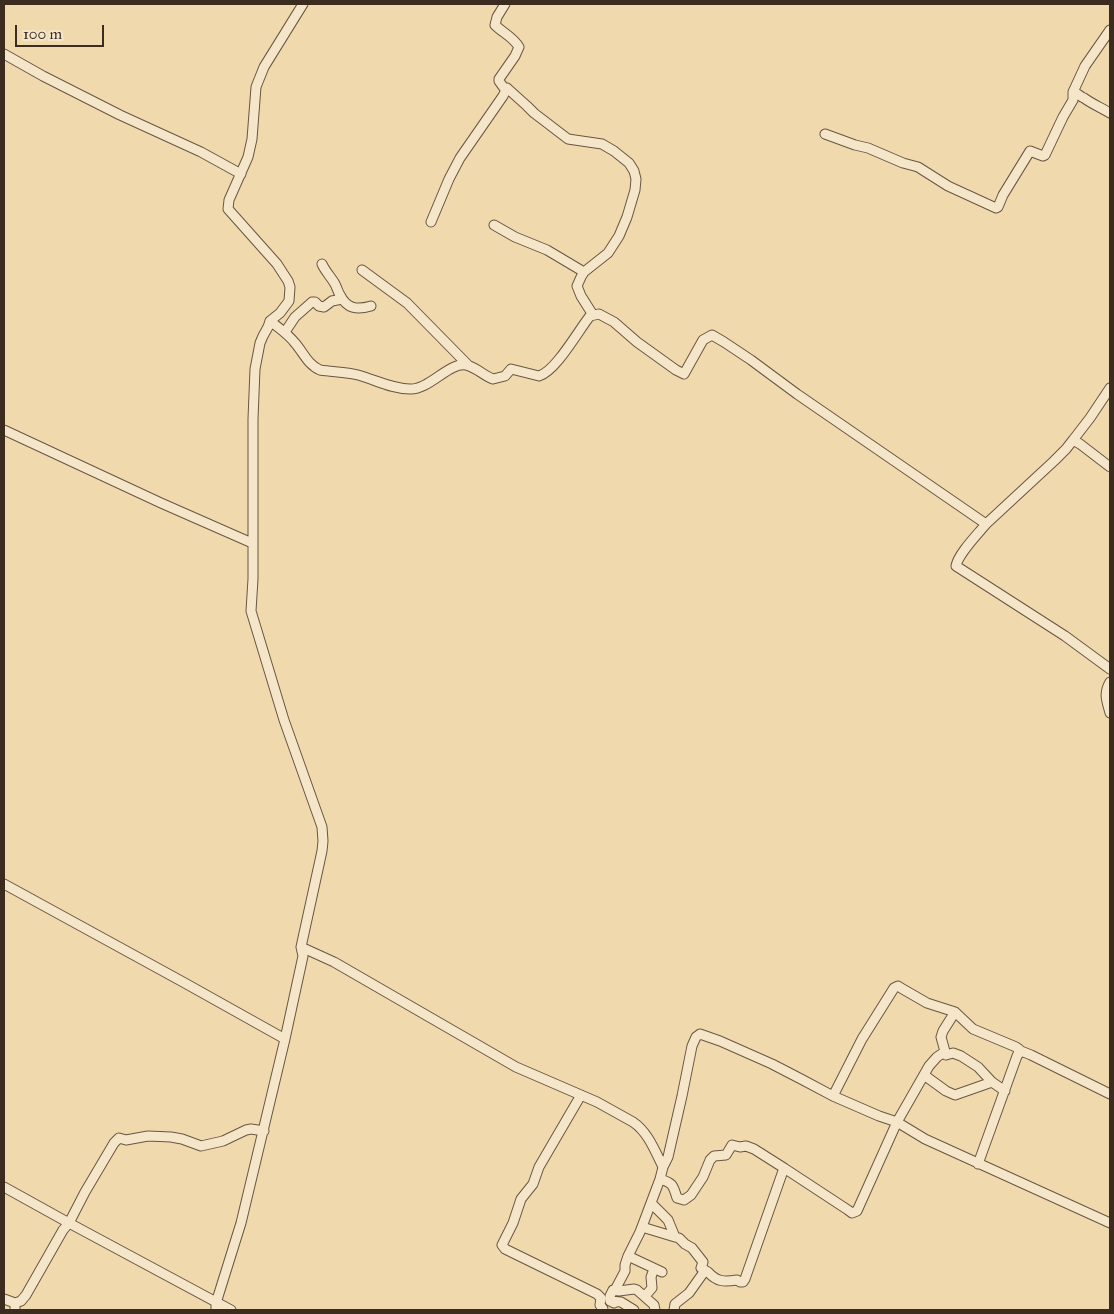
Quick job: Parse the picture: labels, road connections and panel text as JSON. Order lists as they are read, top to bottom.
{
  "scale_bar": "100 m"
}
